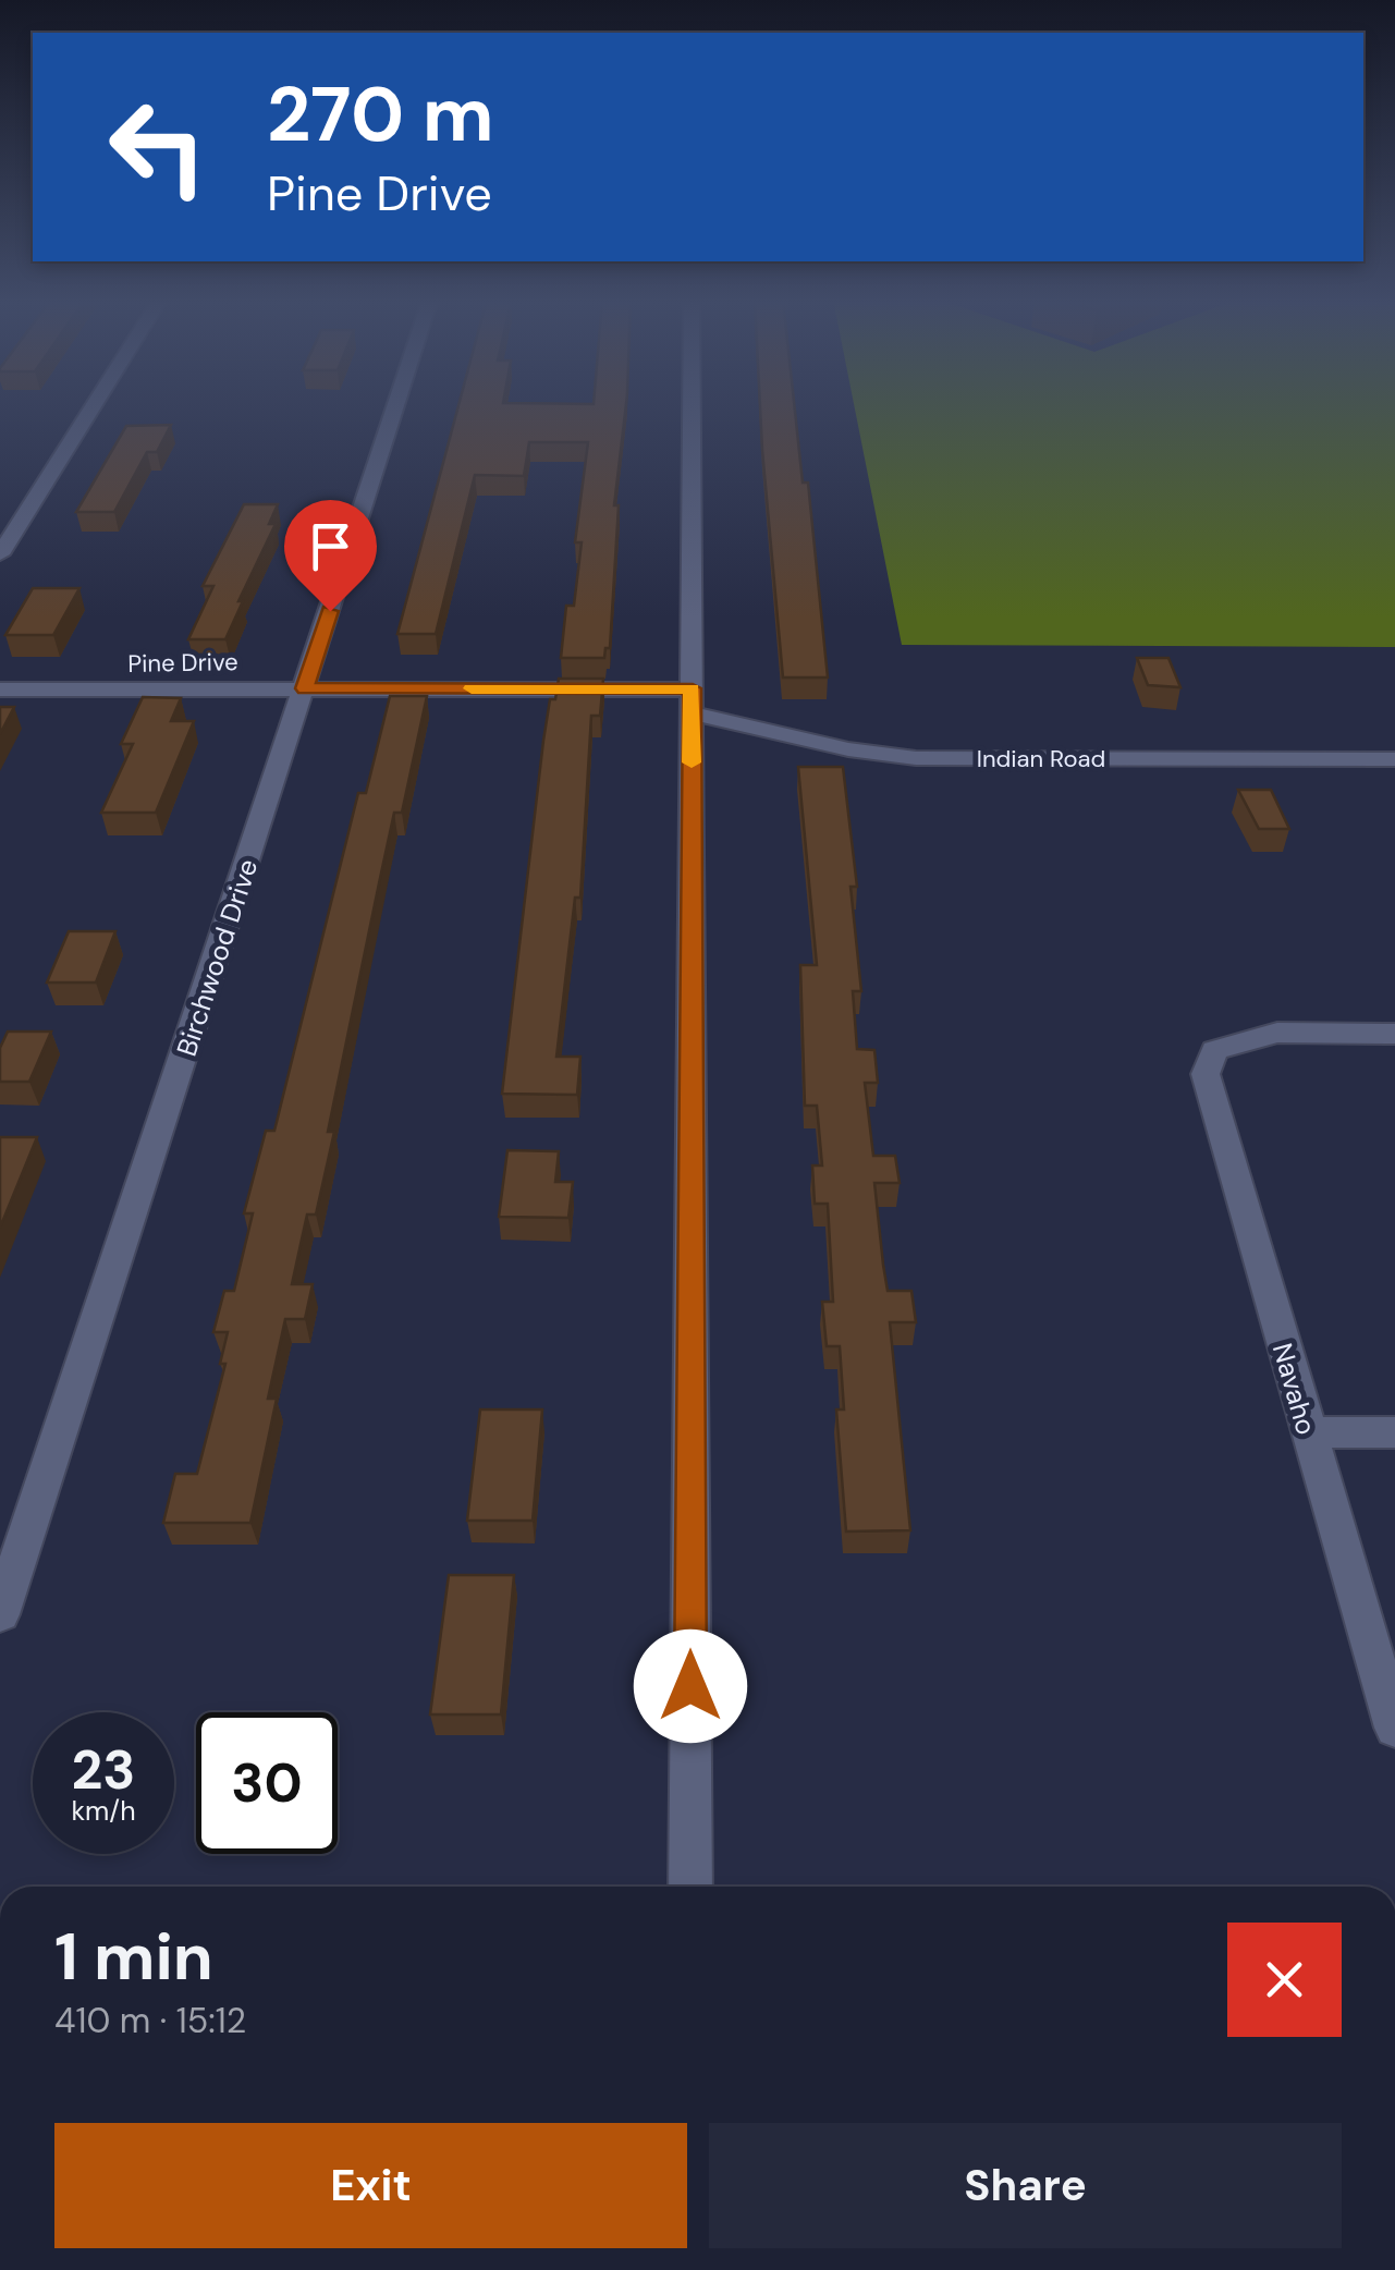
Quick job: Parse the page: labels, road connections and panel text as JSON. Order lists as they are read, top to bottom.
{
  "streets": {
    "street": [
      "Pine Drive",
      "Indian Road",
      "Birchwood Drive",
      "Navaho"
    ]
  },
  "crossings": [
    ["Pine Drive", "Indian Road"],
    ["Pine Drive", "Birchwood Drive"]
  ],
  "page": {
    "turn": ["270 m", "Pine Drive"],
    "speed": "23 km/h",
    "limit": "30",
    "heading": ["1 min", "410 m · 15:12"],
    "buttons": ["Exit", "Share"]
  }
}
